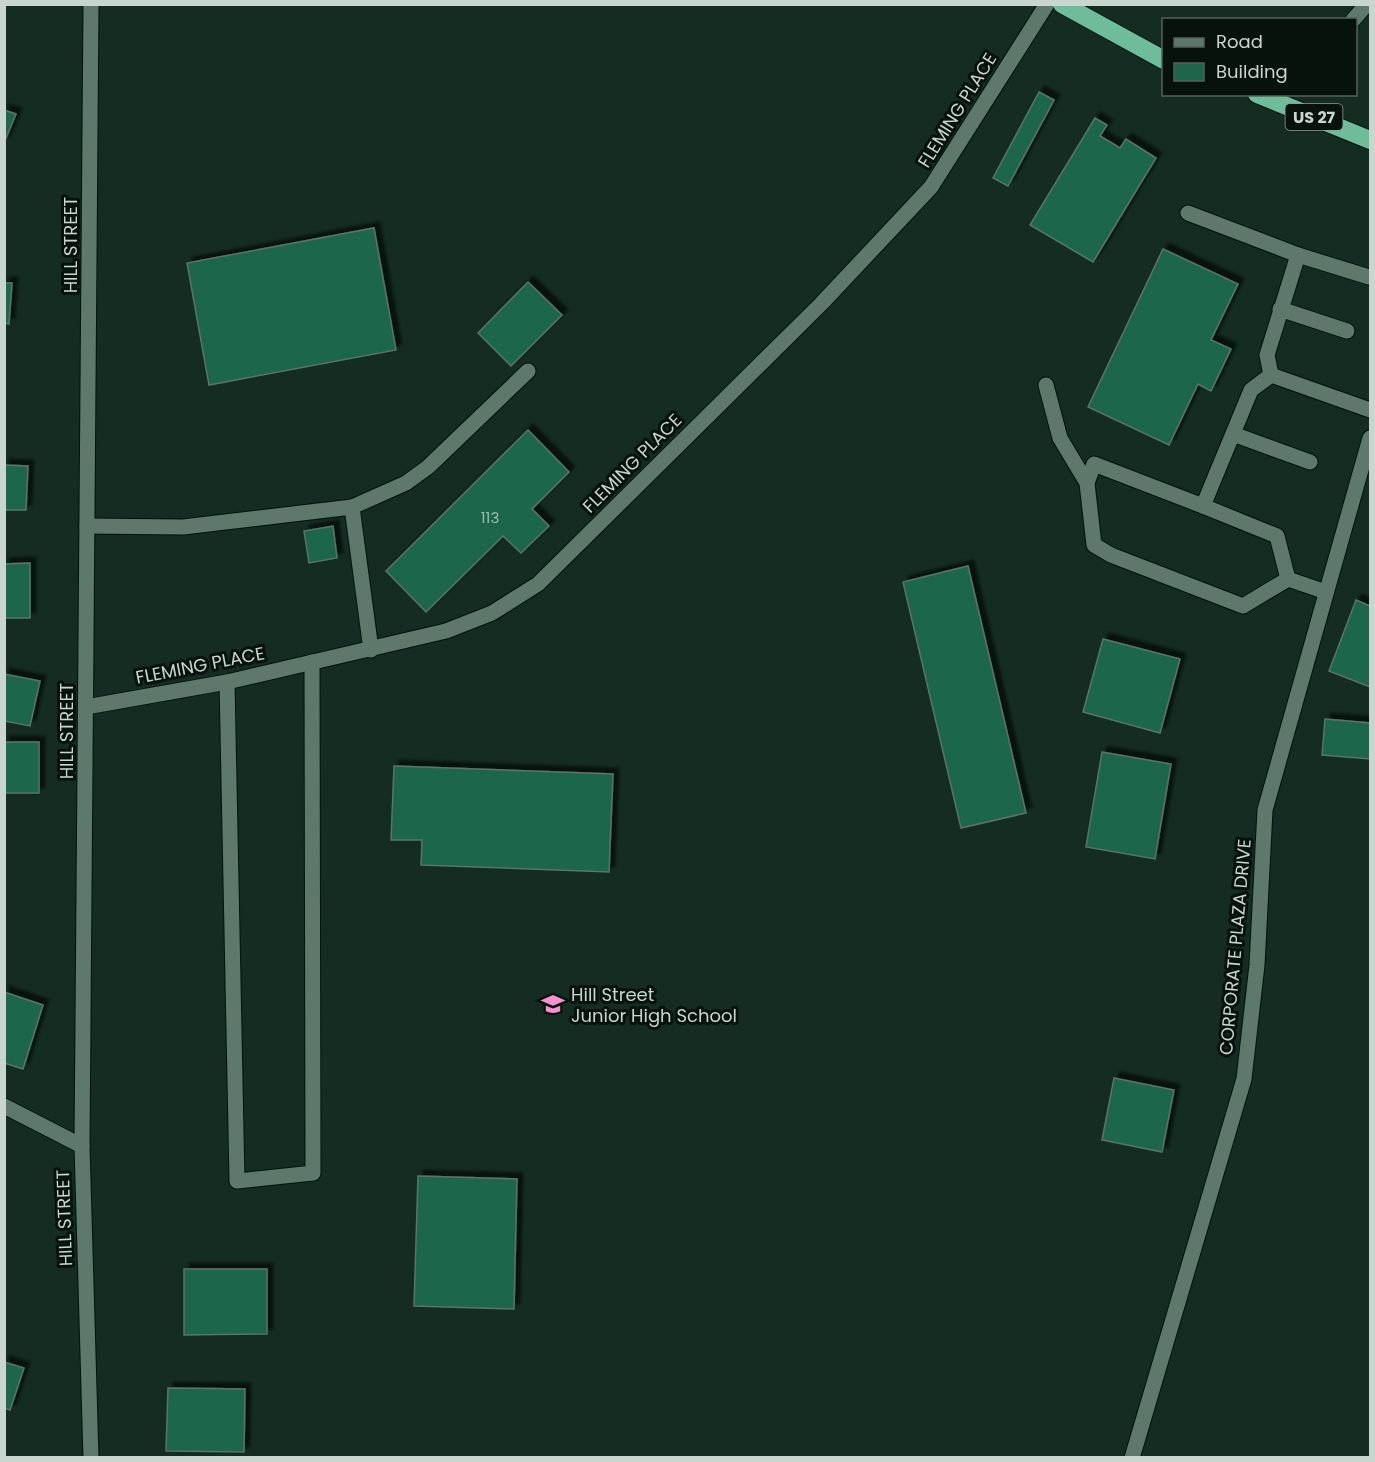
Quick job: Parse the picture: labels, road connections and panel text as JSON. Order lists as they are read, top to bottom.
{
  "streets": {
    "highway": ["US 27"],
    "street": ["FLEMING PLACE", "HILL STREET", "CORPORATE PLAZA DRIVE"]
  },
  "crossings": [
    ["FLEMING PLACE", "HILL STREET"]
  ],
  "places": {
    "school or university": ["Hill Street Junior High School"]
  },
  "house_numbers": ["113"],
  "legend": ["Road", "Building"]
}
